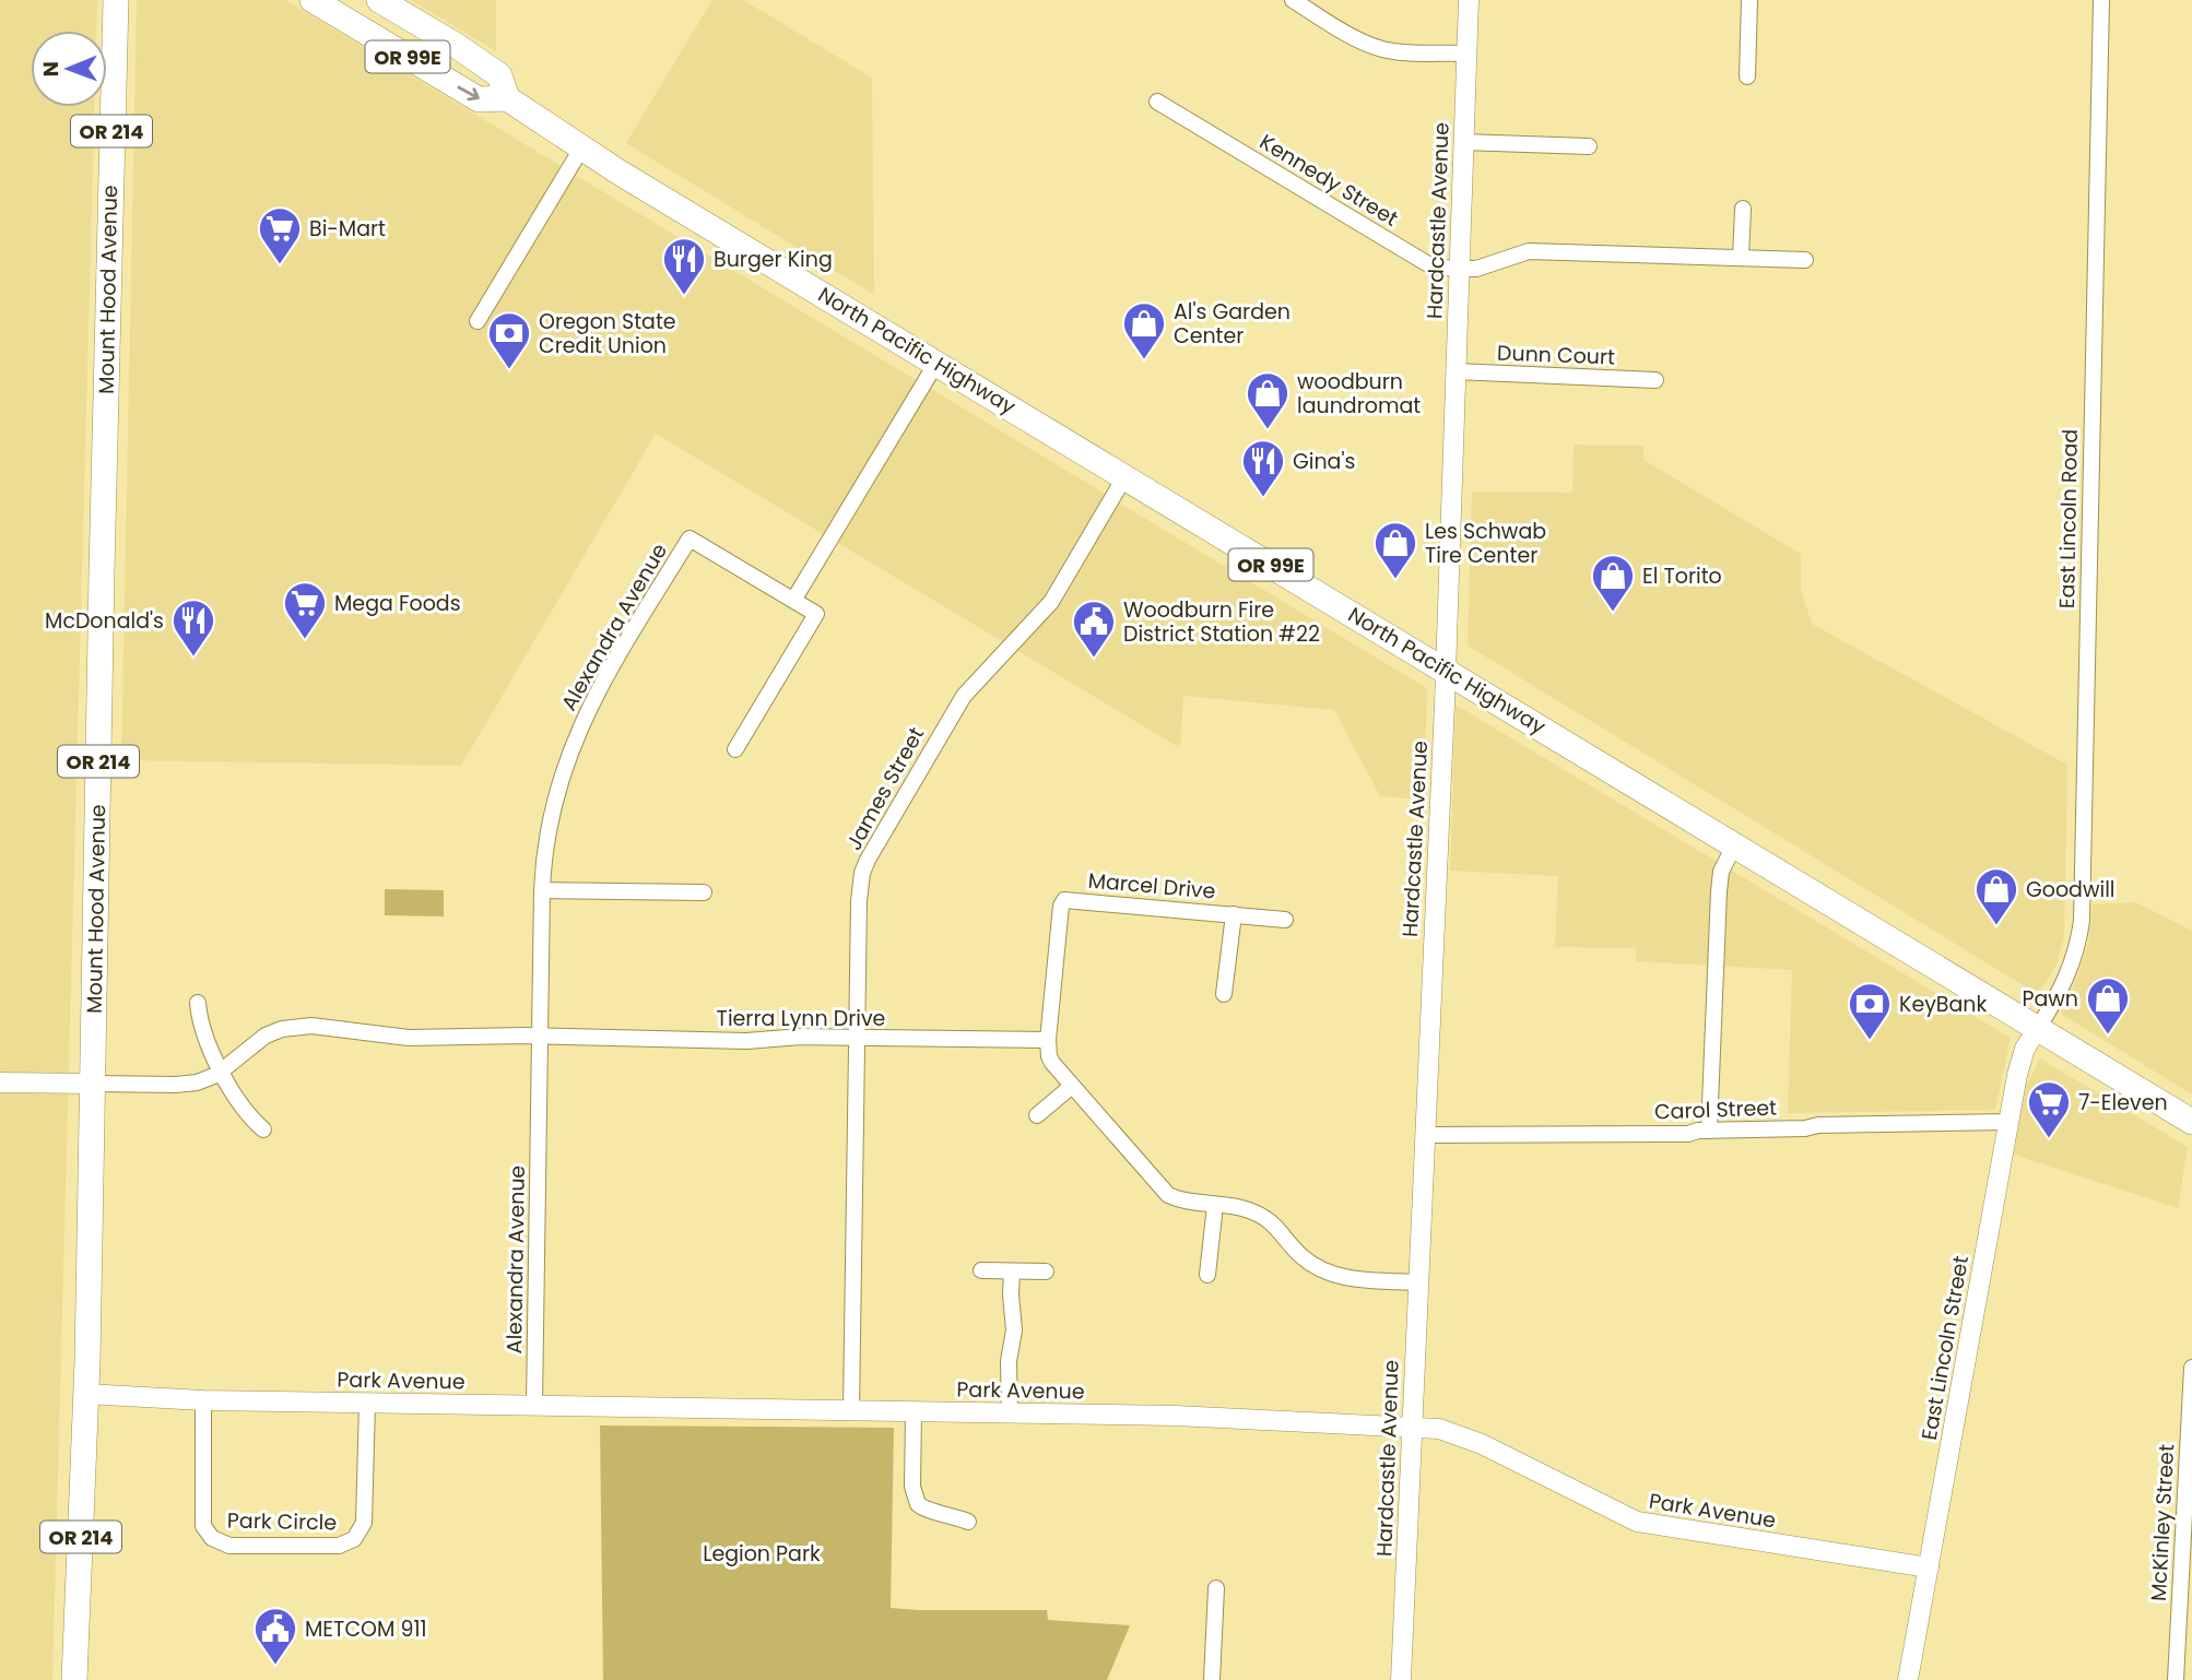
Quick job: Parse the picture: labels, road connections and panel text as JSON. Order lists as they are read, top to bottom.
{
  "streets": {
    "main road": [
      "OR 99E",
      "OR 214",
      "Mount Hood Avenue",
      "North Pacific Highway"
    ],
    "street": [
      "Kennedy Street",
      "Hardcastle Avenue",
      "Dunn Court",
      "East Lincoln Road",
      "Alexandra Avenue",
      "James Street",
      "Marcel Drive",
      "Tierra Lynn Drive",
      "Carol Street",
      "East Lincoln Street",
      "Park Avenue",
      "Park Circle",
      "McKinley Street"
    ]
  },
  "crossings": [
    ["Kennedy Street", "Hardcastle Avenue"],
    ["Hardcastle Avenue", "North Pacific Highway"],
    ["Hardcastle Avenue", "Dunn Court"],
    ["Hardcastle Avenue", "Carol Street"],
    ["Hardcastle Avenue", "Park Avenue"],
    ["Mount Hood Avenue", "Tierra Lynn Drive"],
    ["Mount Hood Avenue", "Park Avenue"],
    ["North Pacific Highway", "East Lincoln Road"],
    ["North Pacific Highway", "James Street"],
    ["North Pacific Highway", "East Lincoln Street"],
    ["East Lincoln Road", "East Lincoln Street"],
    ["Alexandra Avenue", "Tierra Lynn Drive"],
    ["Alexandra Avenue", "Park Avenue"],
    ["James Street", "Tierra Lynn Drive"],
    ["James Street", "Park Avenue"],
    ["Marcel Drive", "Tierra Lynn Drive"],
    ["Carol Street", "East Lincoln Street"],
    ["East Lincoln Street", "Park Avenue"],
    ["Park Avenue", "Park Circle"]
  ],
  "parks": ["Legion Park"],
  "places": {
    "supermarket": ["Bi-Mart", "Mega Foods", "7-Eleven"],
    "restaurant": ["Burger King", "Gina's", "McDonald's"],
    "shop": [
      "Al's Garden Center",
      "woodburn laundromat",
      "Les Schwab Tire Center",
      "El Torito",
      "Goodwill",
      "Pawn"
    ],
    "bank": ["Oregon State Credit Union", "KeyBank"],
    "public building": ["Woodburn Fire District Station #22", "METCOM 911"]
  },
  "north": "left"
}
